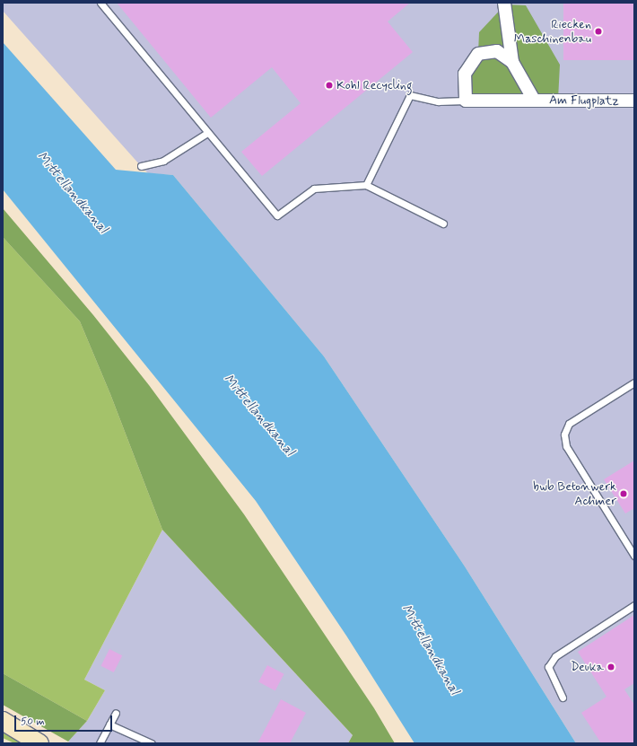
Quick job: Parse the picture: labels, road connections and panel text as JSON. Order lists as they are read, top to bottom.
{
  "streets": {
    "street": ["Am Flugplatz"]
  },
  "water": ["Mittellandkanal"],
  "places": [
    "Riecken Maschinenbau",
    "Kohl Recycling",
    "bwb Betonwerk Achmer",
    "Deuka"
  ],
  "scale_bar": "50 m"
}
